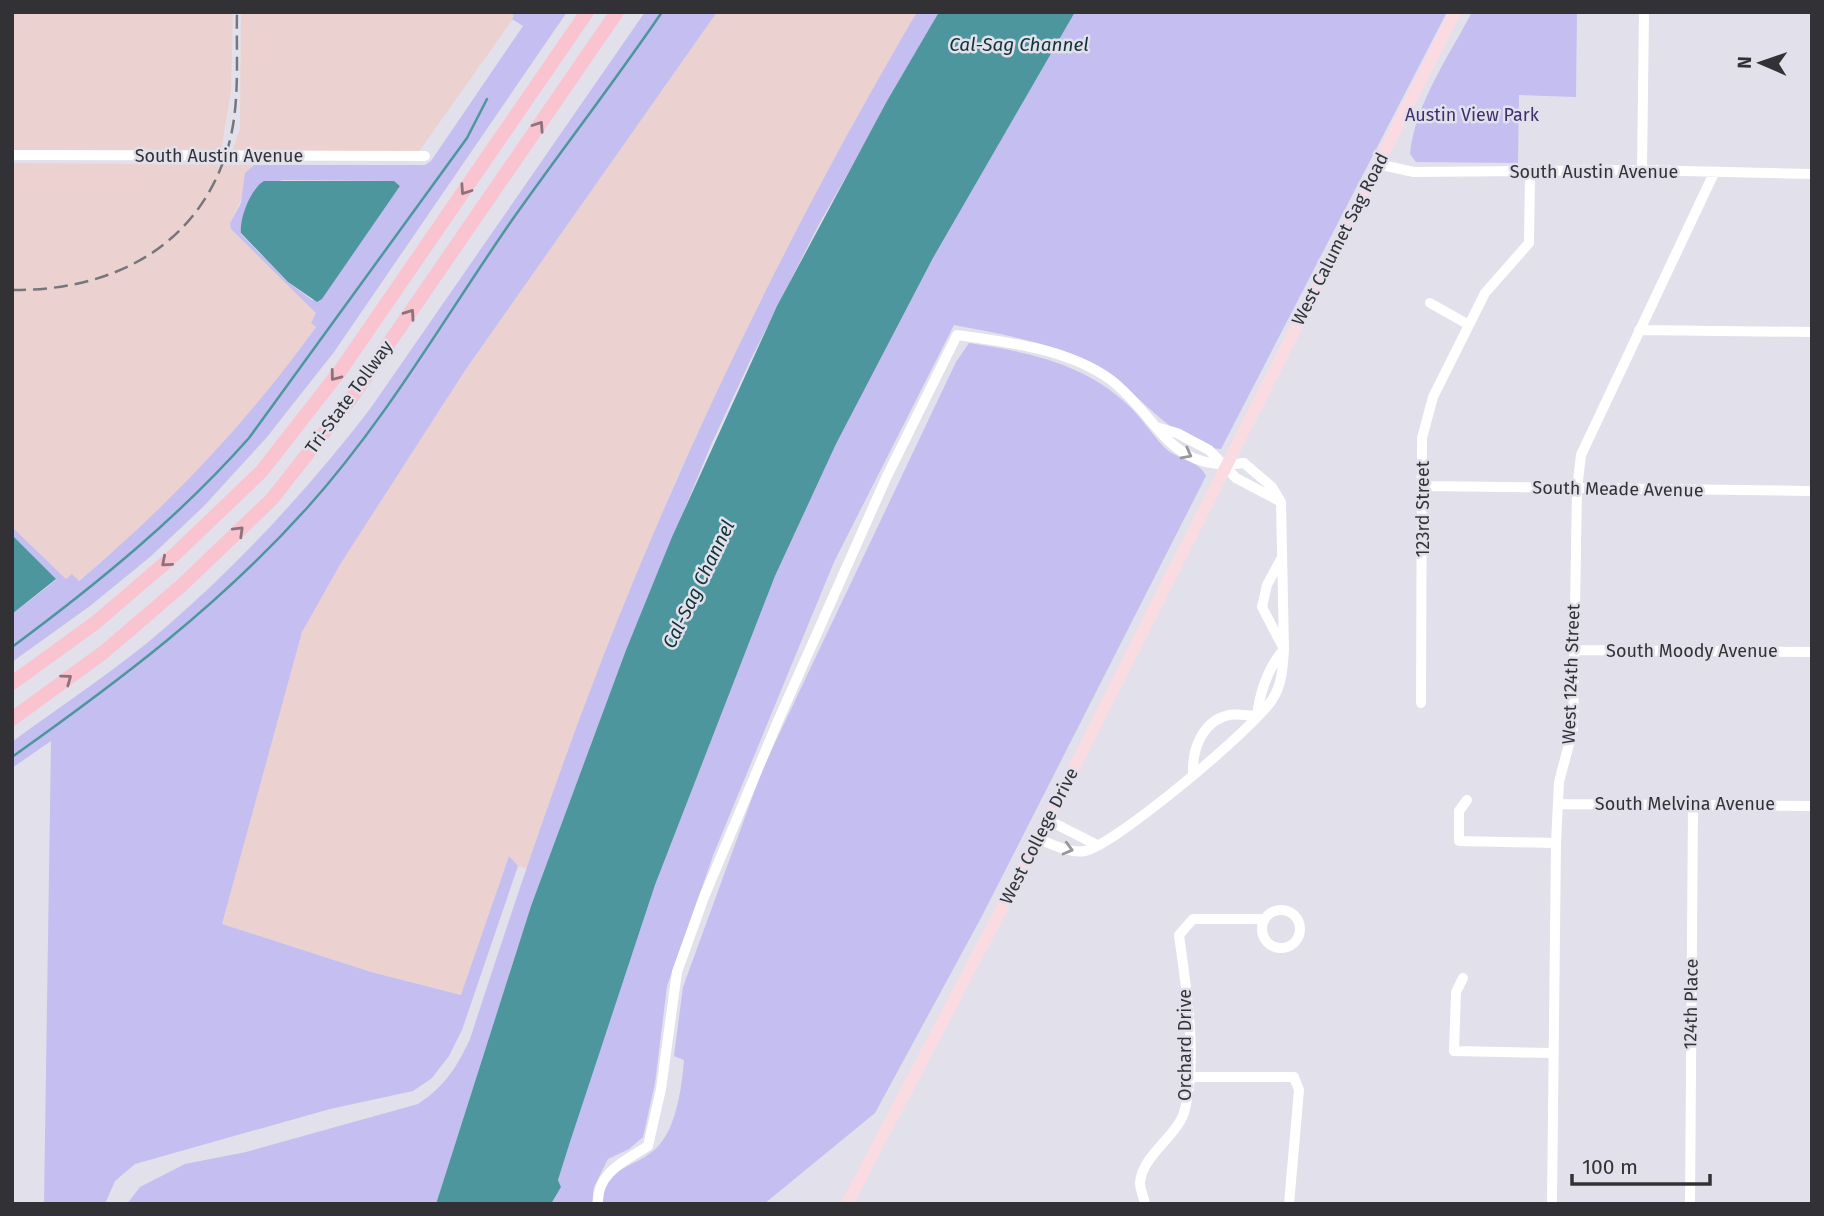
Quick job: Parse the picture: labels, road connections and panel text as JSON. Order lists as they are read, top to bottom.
{
  "streets": {
    "highway": ["Tri-State Tollway"],
    "main road": ["West Calumet Sag Road", "West College Drive"],
    "street": [
      "South Austin Avenue",
      "South Meade Avenue",
      "123rd Street",
      "South Moody Avenue",
      "West 124th Street",
      "South Melvina Avenue",
      "124th Place",
      "Orchard Drive"
    ]
  },
  "crossings": [
    ["South Austin Avenue", "West Calumet Sag Road"],
    ["South Austin Avenue", "123rd Street"],
    ["South Austin Avenue", "West 124th Street"],
    ["West Calumet Sag Road", "West College Drive"],
    ["South Meade Avenue", "123rd Street"],
    ["South Meade Avenue", "West 124th Street"],
    ["South Moody Avenue", "West 124th Street"],
    ["West 124th Street", "South Melvina Avenue"],
    ["South Melvina Avenue", "124th Place"]
  ],
  "water": ["Cal-Sag Channel"],
  "parks": ["Austin View Park"],
  "scale_bar": "100 m",
  "north": "left"
}
